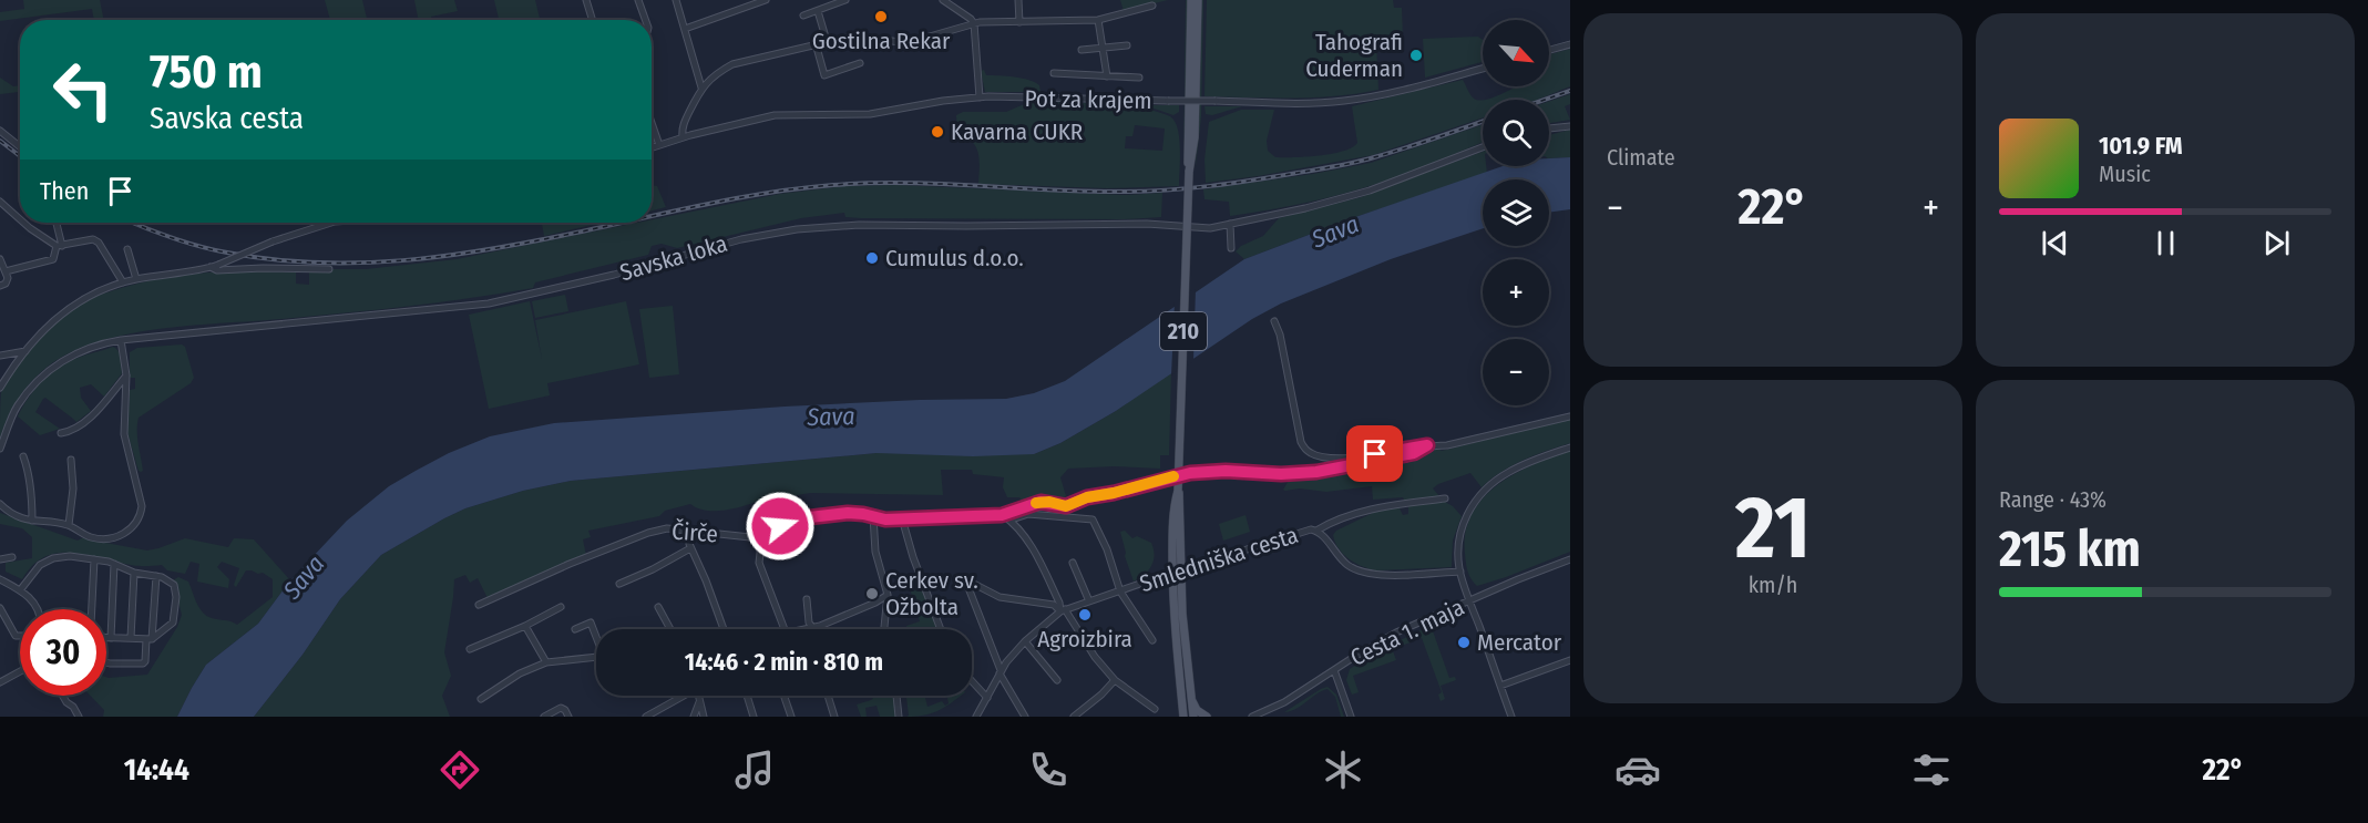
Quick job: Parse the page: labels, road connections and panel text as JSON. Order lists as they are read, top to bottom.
{
  "streets": {
    "main road": ["210"],
    "street": [
      "Pot za krajem",
      "Savska loka",
      "Čirče",
      "Smledniška cesta",
      "Cesta 1. maja"
    ]
  },
  "water": ["Sava"],
  "places": [
    "Gostilna Rekar",
    "Tahografi Cuderman",
    "Kavarna CUKR",
    "Cumulus d.o.o.",
    "Cerkev sv. Ožbolta",
    "Agroizbira",
    "Mercator"
  ],
  "north": "bottom right",
  "page": {
    "tile": [
      "Climate",
      ["21", "km/h"],
      ["Range · 43%", "215 km"]
    ],
    "map_buttons": ["+", "−"],
    "turn": ["750 m", "Savska cesta"],
    "song": ["101.9 FM", "Music"],
    "then": "Then",
    "heat": ["−", "22°", "+"],
    "limit": "30",
    "trip": "14:46 · 2 min · 810 m",
    "tabs": ["14:44", "22°"]
  }
}
